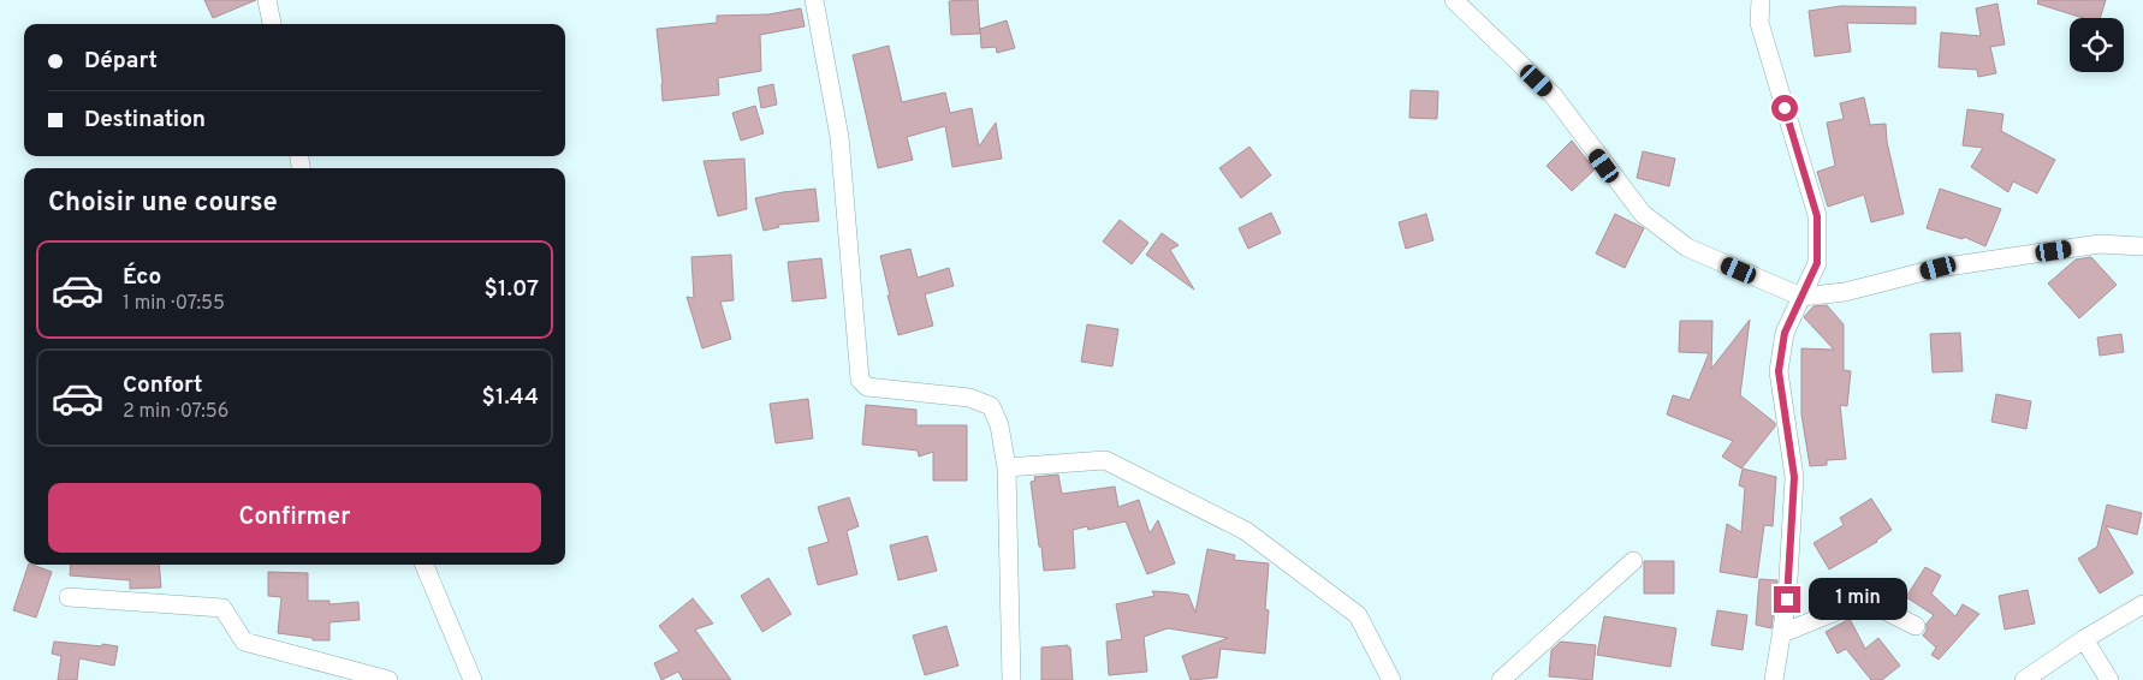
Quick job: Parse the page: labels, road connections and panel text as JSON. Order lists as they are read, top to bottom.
{
  "page": {
    "banner": ["Départ", "Destination"],
    "heading": "Choisir une course",
    "list": [
      {
        "name": "Éco",
        "note": "1 min · 07:55",
        "value": "$1.07"
      },
      {
        "name": "Confort",
        "note": "2 min · 07:56",
        "value": "$1.44"
      }
    ],
    "buttons": "Confirmer",
    "bubble": "1 min"
  }
}
